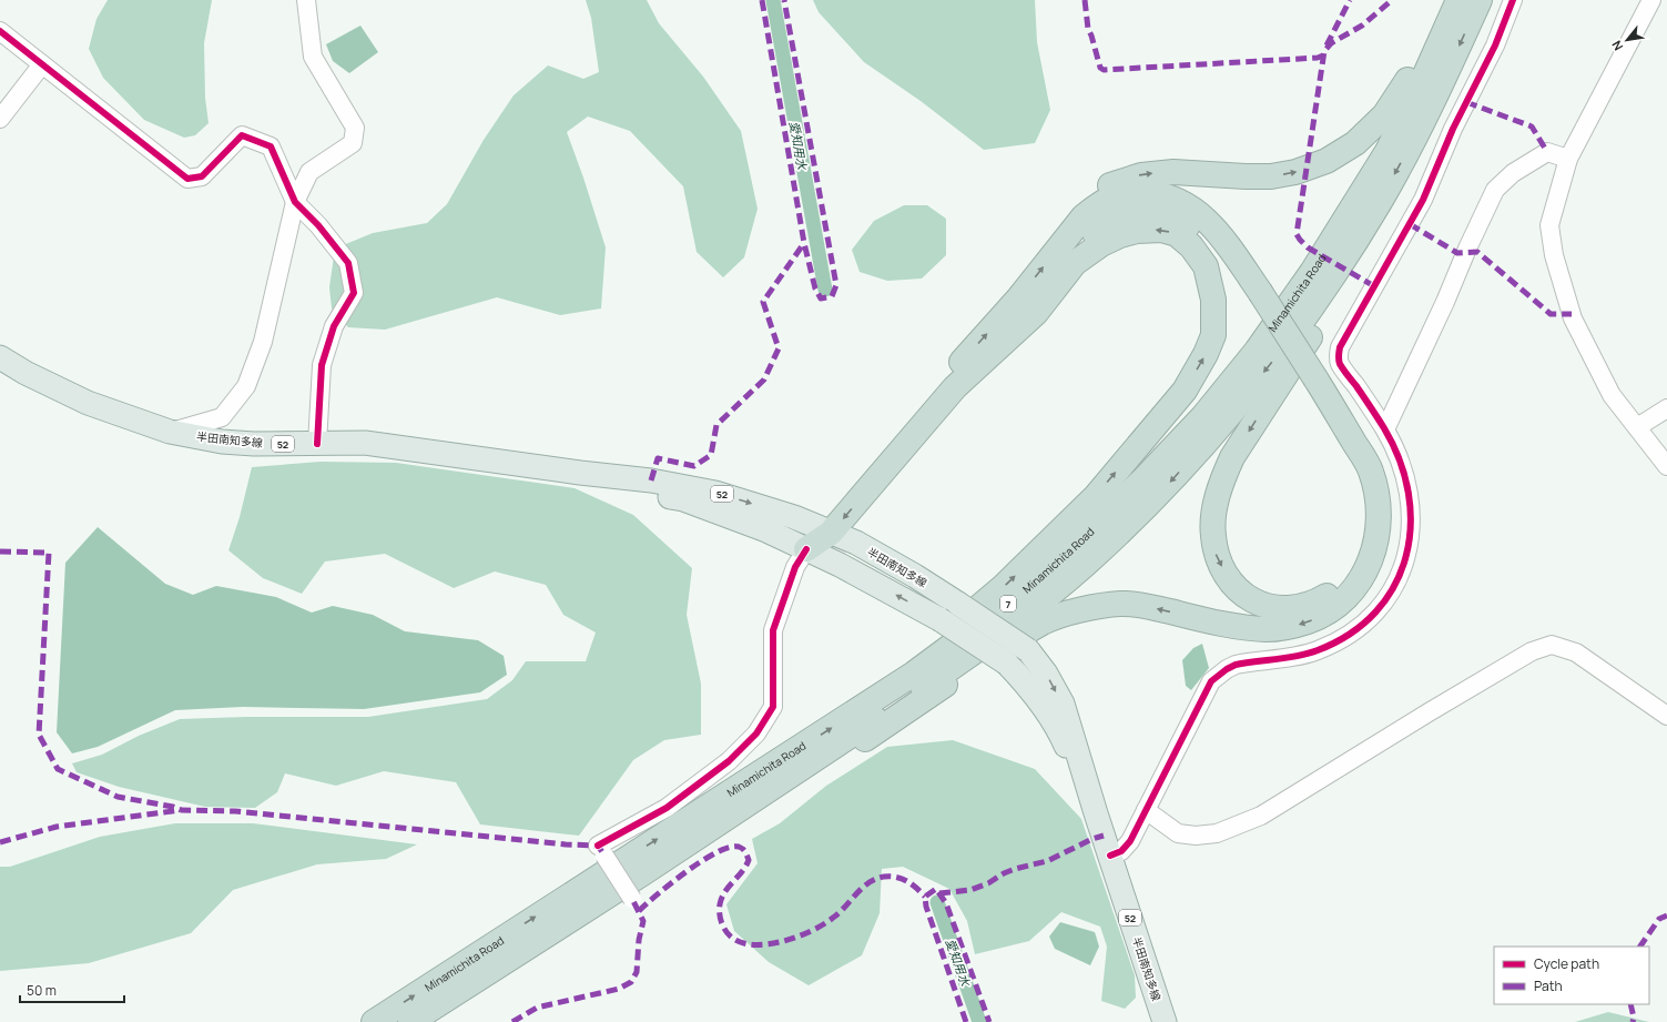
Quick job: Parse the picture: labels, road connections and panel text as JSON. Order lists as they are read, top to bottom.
{
  "streets": {
    "highway": ["Minamichita Road", "7"],
    "main road": ["半田南知多線", "52"]
  },
  "water": ["愛知用水"],
  "legend": ["Cycle path", "Path"],
  "scale_bar": "50 m",
  "north": "bottom left"
}
